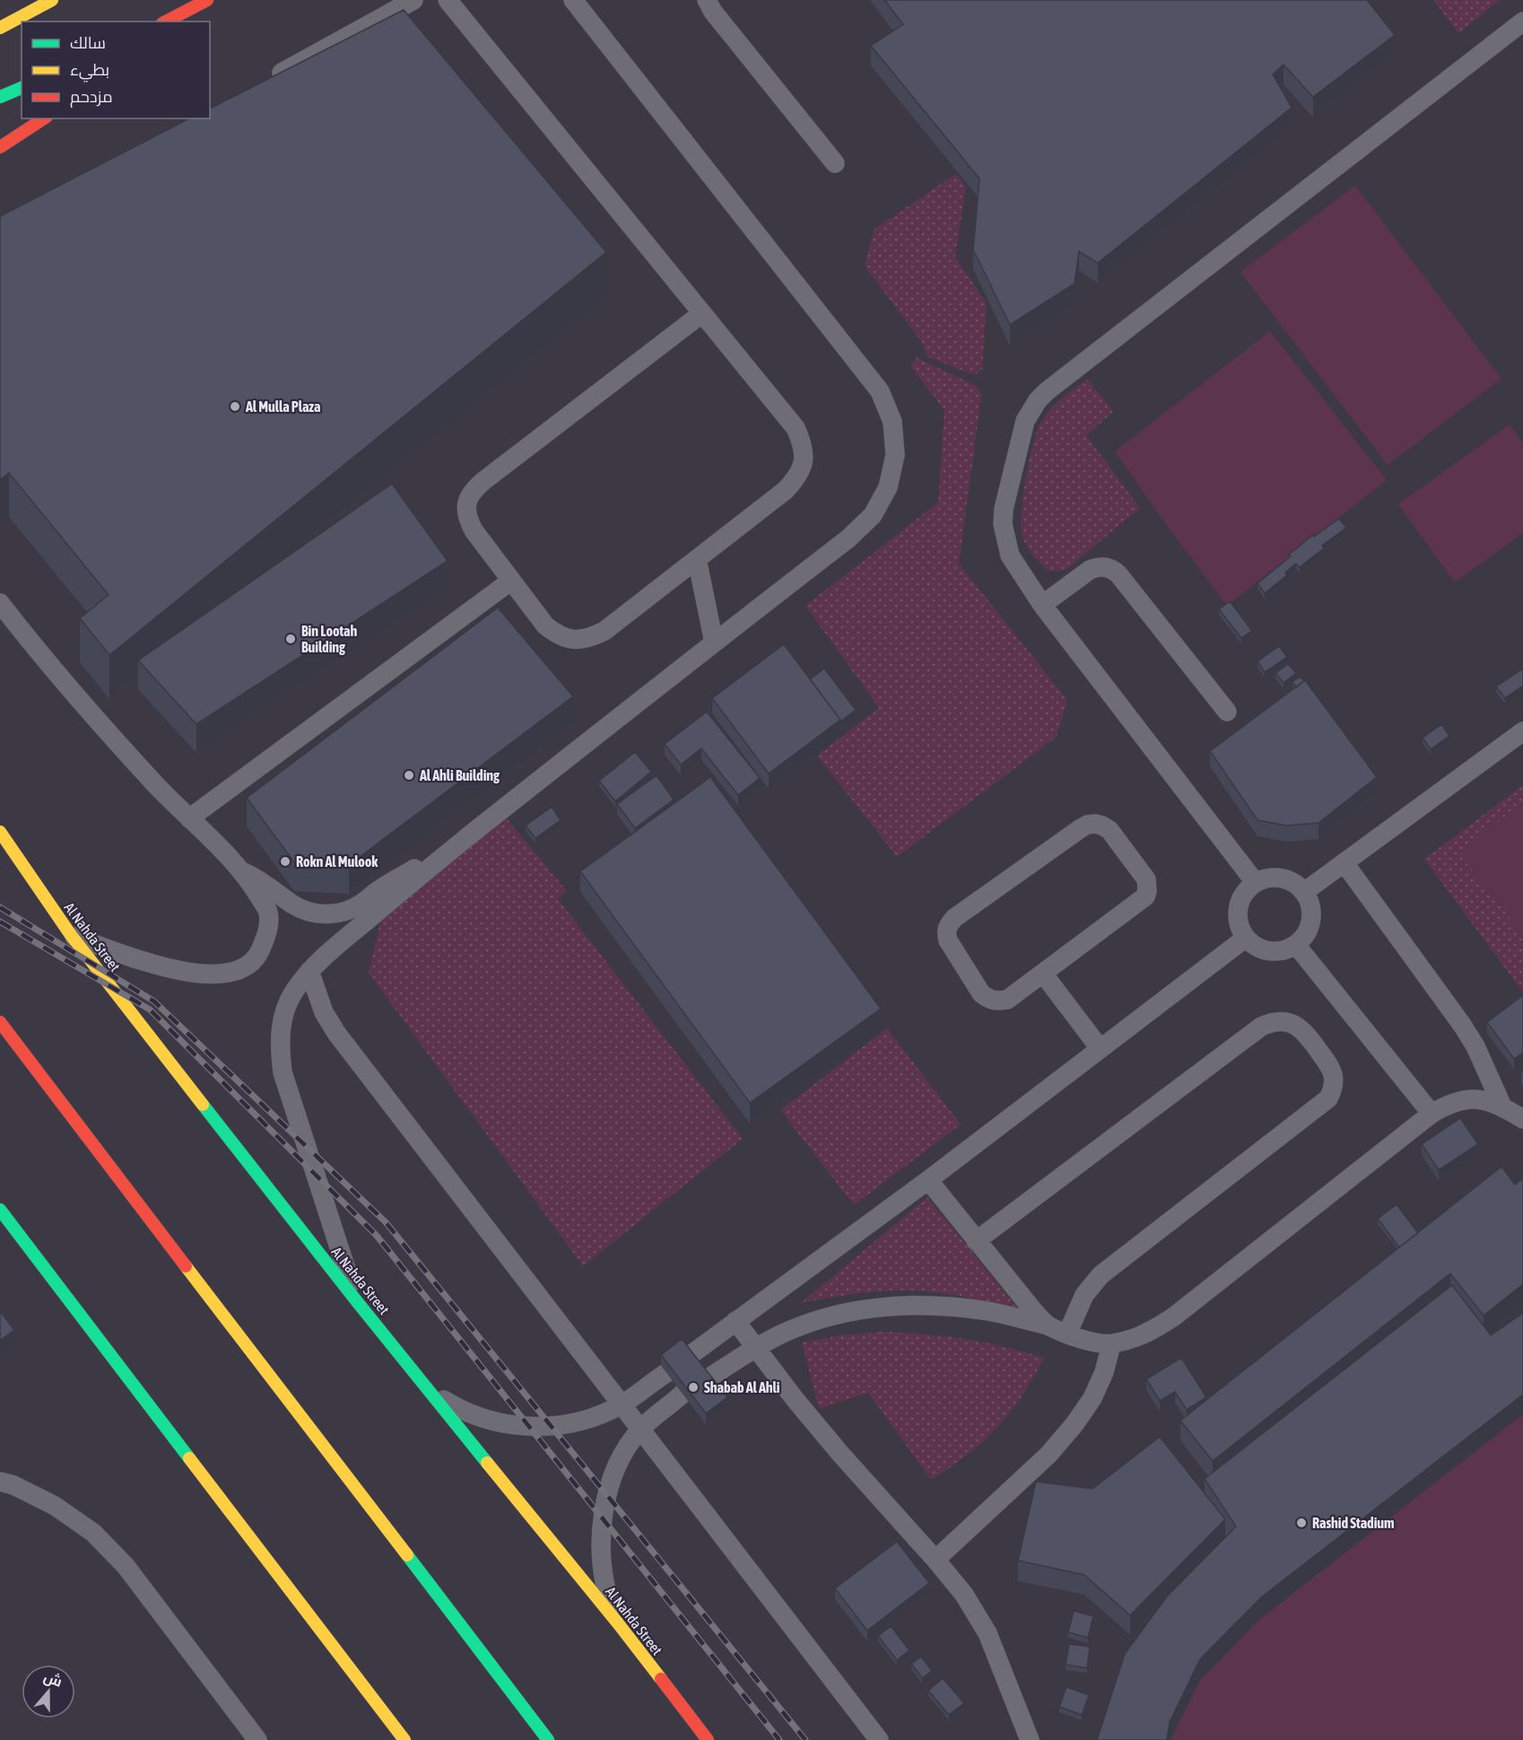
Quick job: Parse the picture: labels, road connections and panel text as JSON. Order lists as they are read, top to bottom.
{
  "streets": {
    "main road": ["Al Nahda Street"]
  },
  "places": [
    "Al Mulla Plaza",
    "Bin Lootah Building",
    "Al Ahli Building",
    "Rokn Al Mulook",
    "Shabab Al Ahli",
    "Rashid Stadium"
  ],
  "legend": ["سالك", "بطيء", "مزدحم"],
  "north": "top"
}
